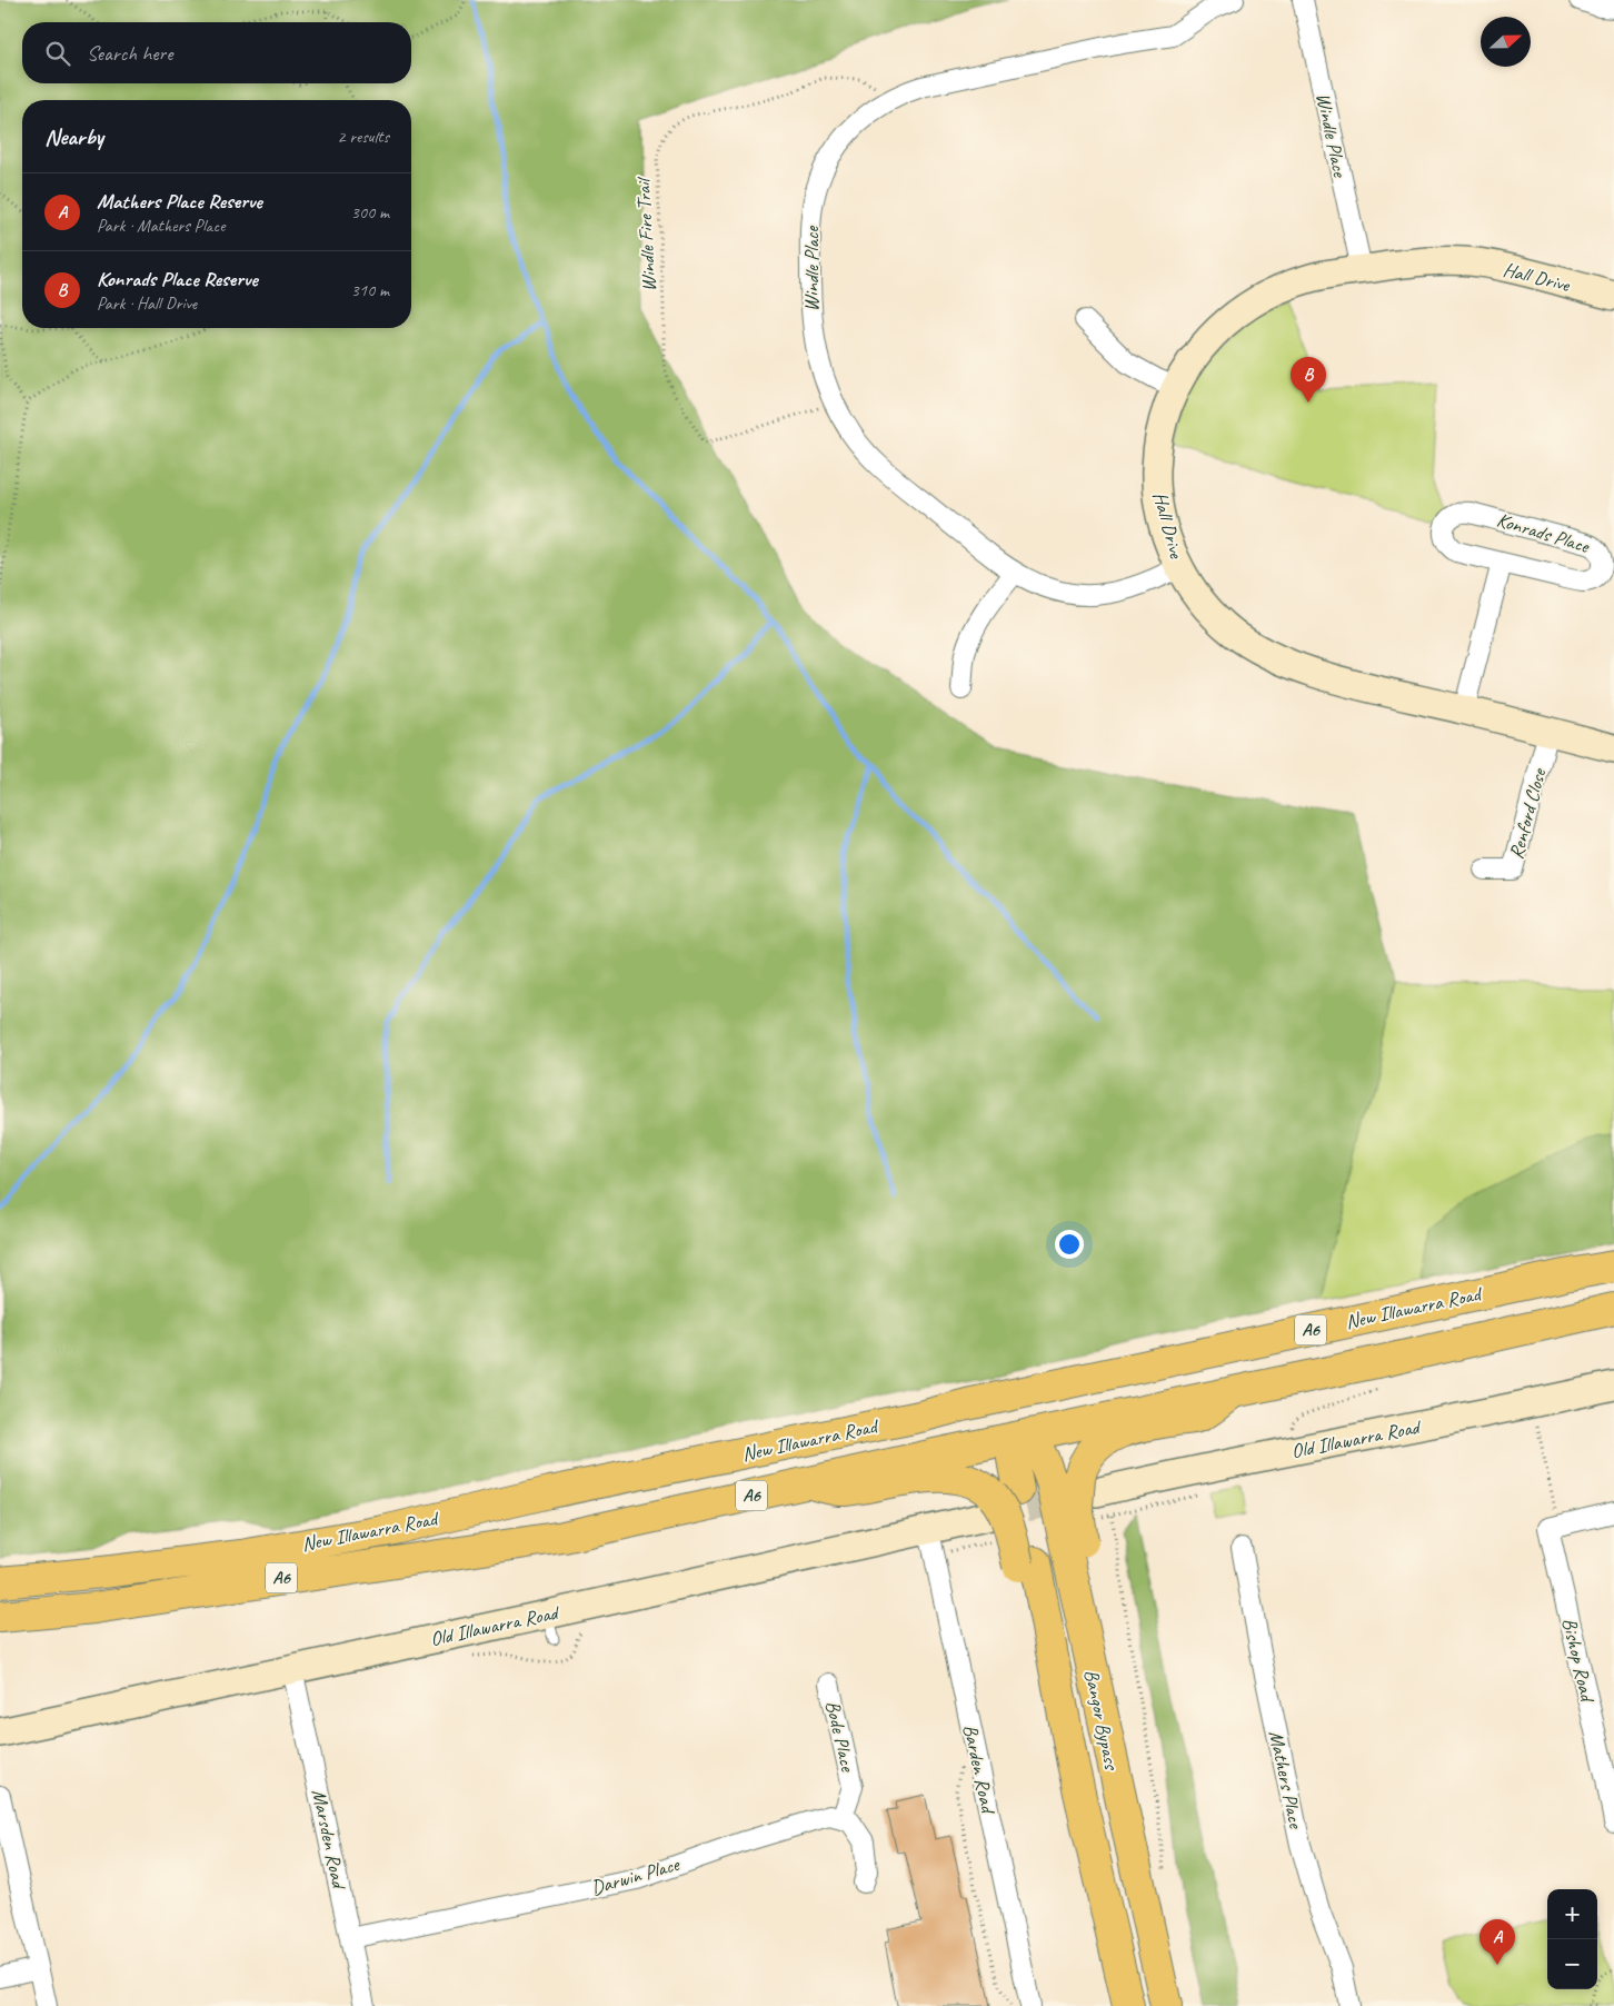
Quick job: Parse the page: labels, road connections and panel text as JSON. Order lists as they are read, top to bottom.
{
  "streets": {
    "main road": ["New Illawarra Road", "A6", "Bangor Bypass"],
    "street": [
      "Windle Place",
      "Hall Drive",
      "Konrads Place",
      "Renford Close",
      "Old Illawarra Road",
      "Bishop Road",
      "Bode Place",
      "Barden Road",
      "Mathers Place",
      "Marsden Road",
      "Darwin Place"
    ],
    "path": ["Windle Fire Trail"]
  },
  "crossings": [
    ["Windle Place", "Windle Fire Trail"],
    ["Windle Place", "Hall Drive"],
    ["Hall Drive", "Konrads Place"],
    ["Hall Drive", "Renford Close"],
    ["New Illawarra Road", "Bangor Bypass"],
    ["Old Illawarra Road", "Bangor Bypass"],
    ["Old Illawarra Road", "Barden Road"],
    ["Old Illawarra Road", "Marsden Road"],
    ["Bode Place", "Darwin Place"],
    ["Marsden Road", "Darwin Place"]
  ],
  "north": "right",
  "page": {
    "search": "Search here",
    "heading": ["Nearby", "2 results"],
    "list": [
      {
        "mark": "A",
        "name": "Mathers Place Reserve",
        "note": "Park · Mathers Place",
        "value": "300 m"
      },
      {
        "mark": "B",
        "name": "Konrads Place Reserve",
        "note": "Park · Hall Drive",
        "value": "310 m"
      }
    ],
    "pins": ["B", "A"],
    "map_buttons": ["+", "−"]
  }
}
